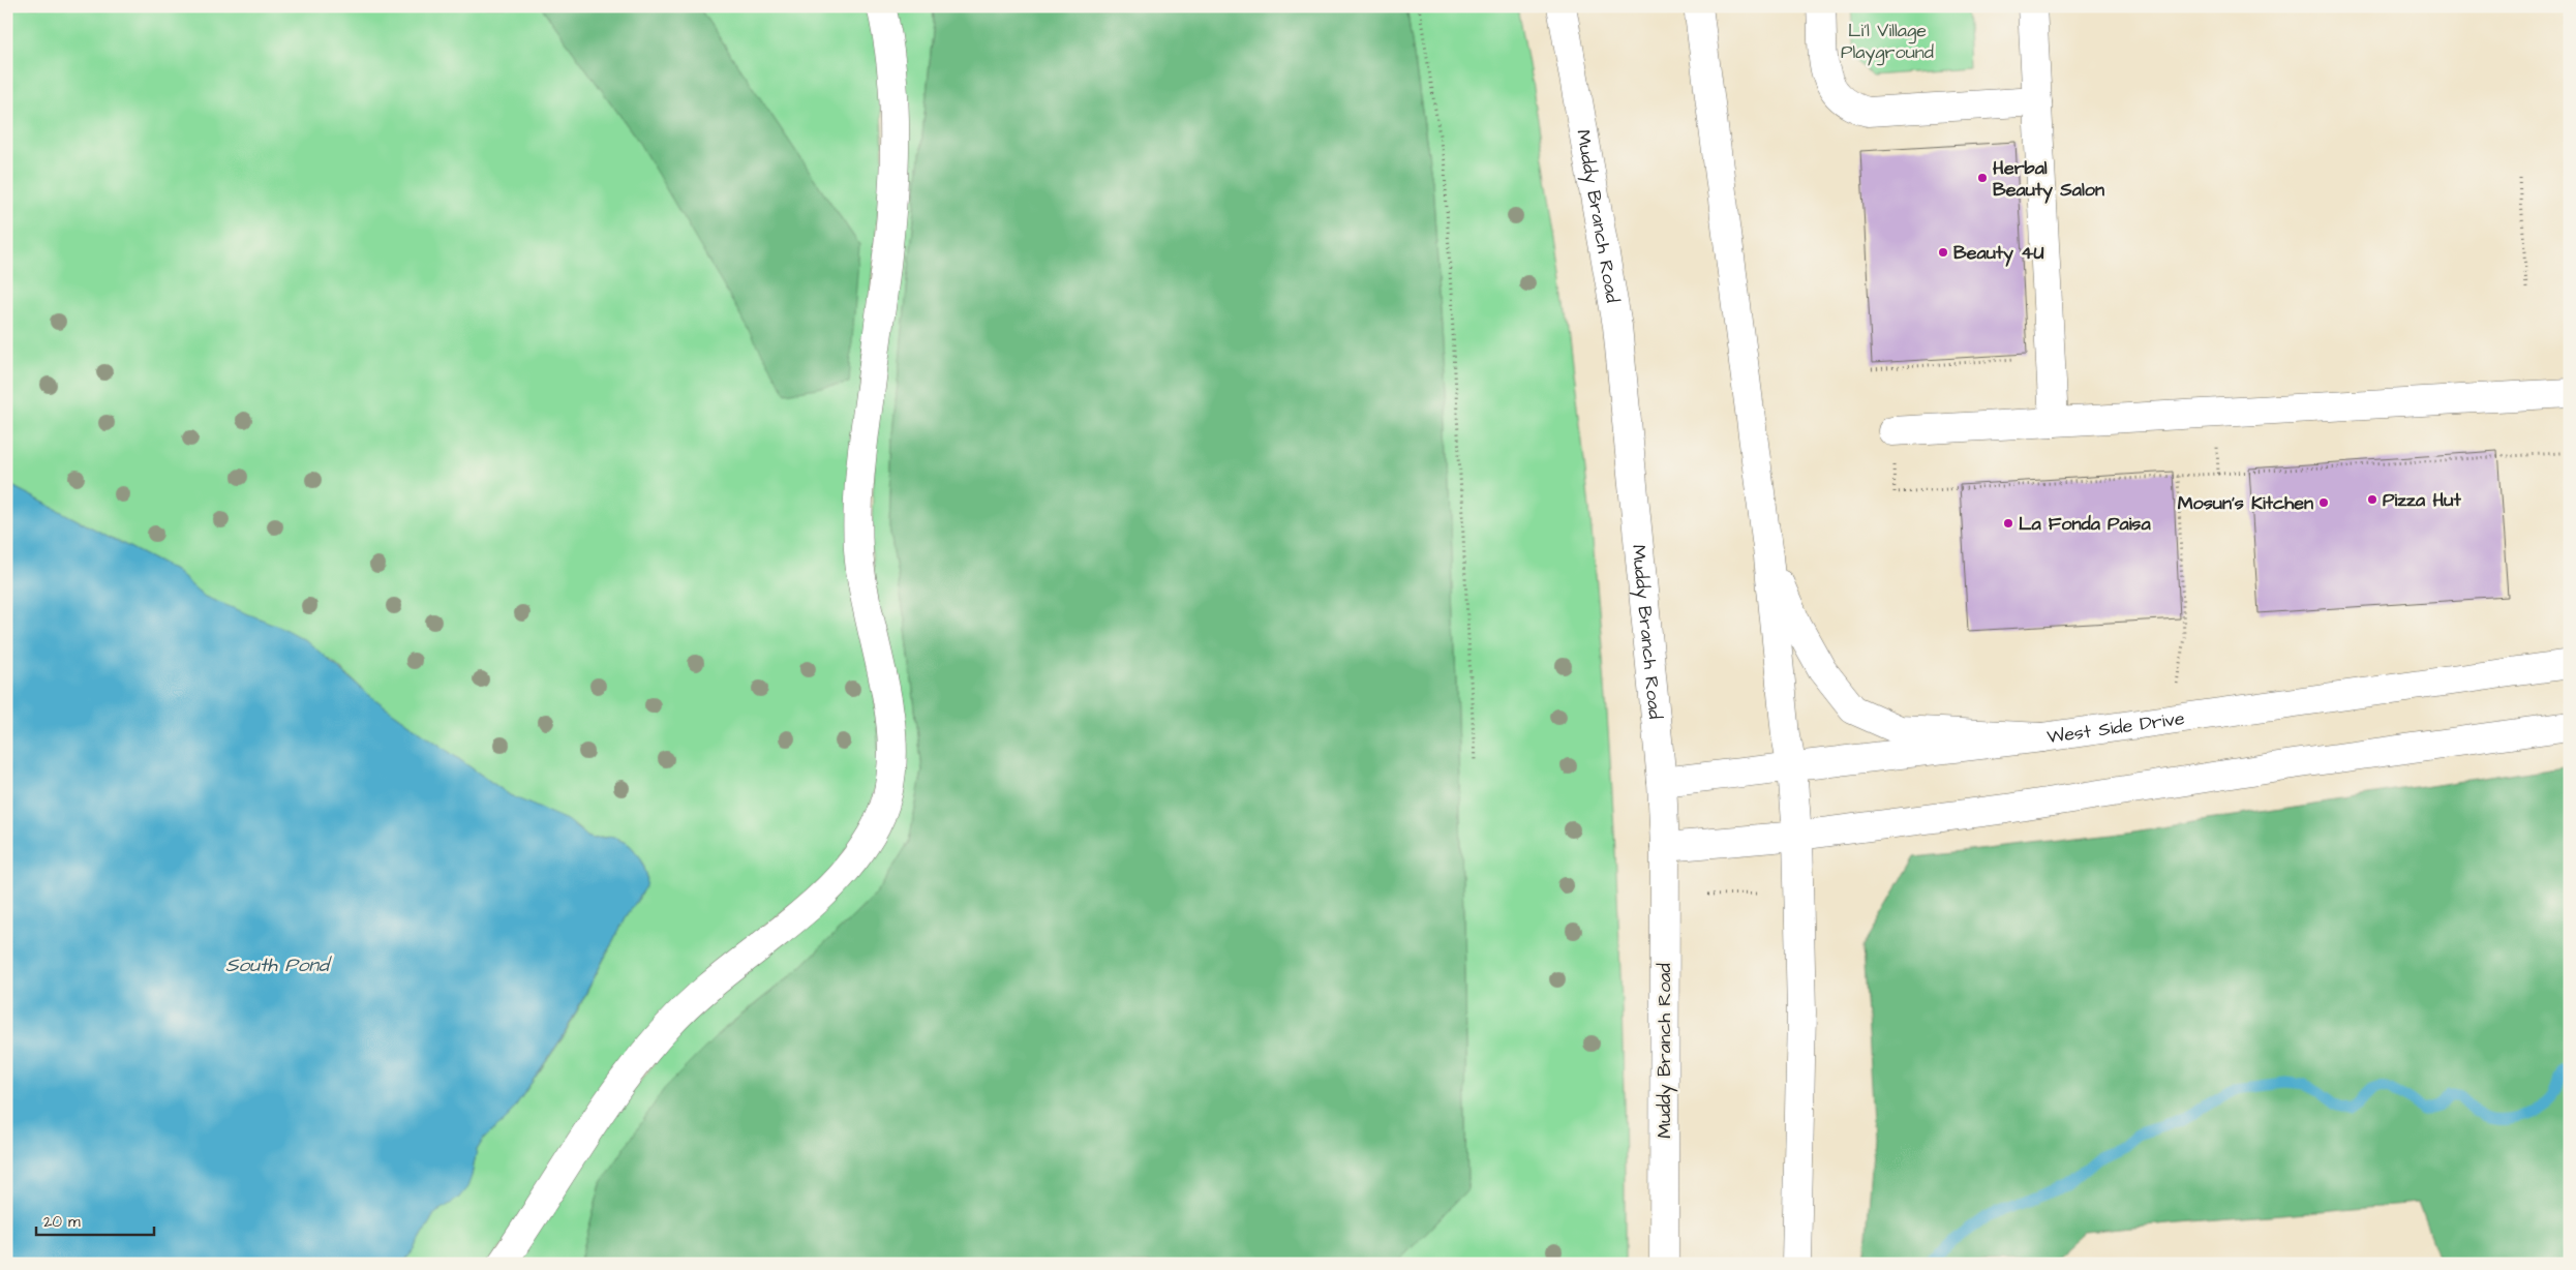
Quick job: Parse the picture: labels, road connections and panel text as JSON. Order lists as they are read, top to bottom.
{
  "streets": {
    "main road": ["Muddy Branch Road", "West Side Drive"]
  },
  "crossings": [
    ["Muddy Branch Road", "West Side Drive"]
  ],
  "water": ["South Pond"],
  "parks": ["Li'l Village Playground"],
  "places": [
    "Herbal Beauty Salon",
    "Beauty 4U",
    "Pizza Hut",
    "Mosun's Kitchen",
    "La Fonda Paisa"
  ],
  "scale_bar": "20 m"
}
